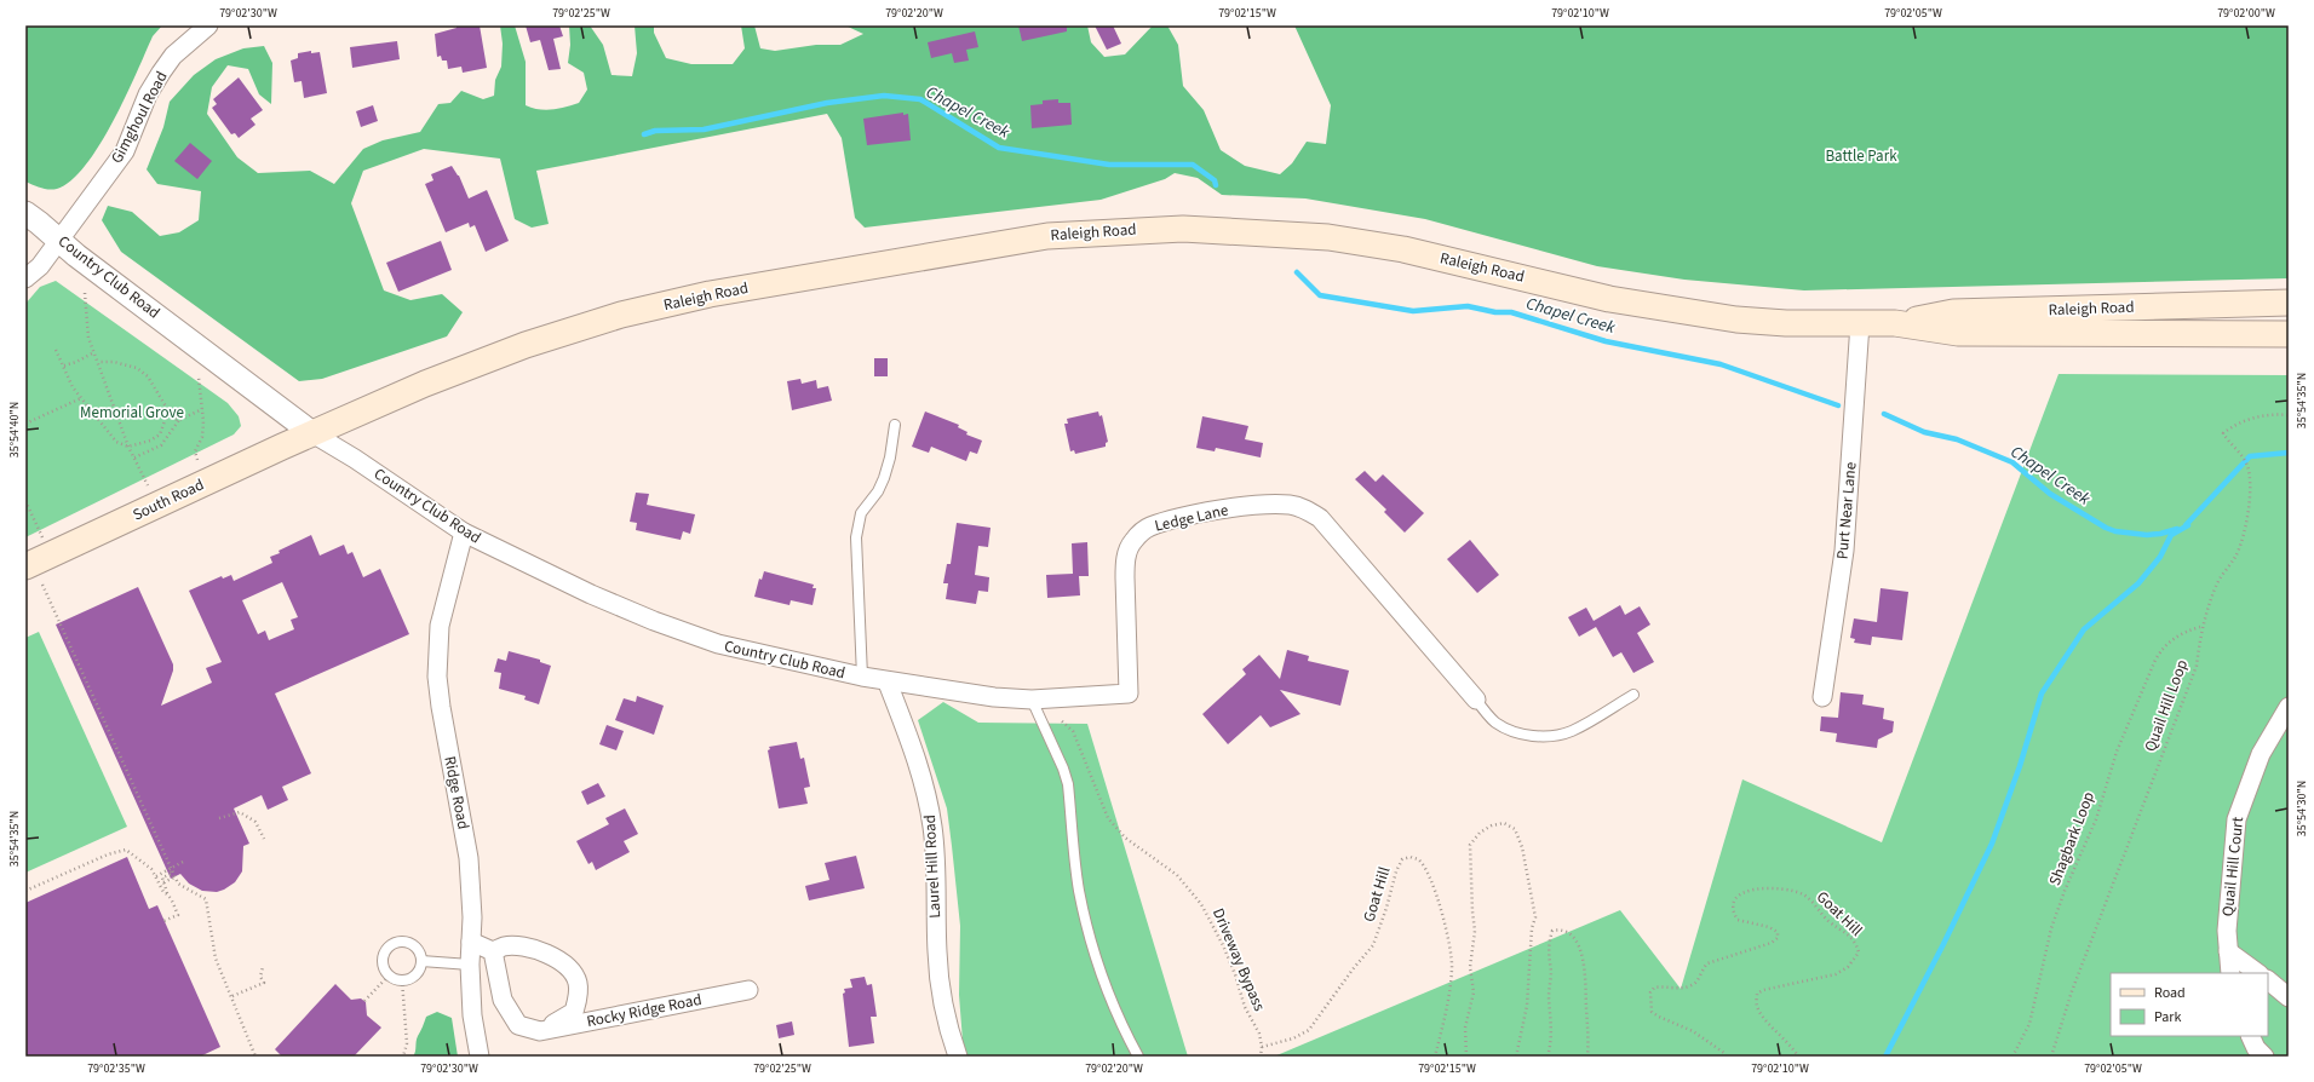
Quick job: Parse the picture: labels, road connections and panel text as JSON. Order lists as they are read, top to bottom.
{
  "streets": {
    "main road": ["Raleigh Road", "South Road"],
    "street": [
      "Gimghoul Road",
      "Country Club Road",
      "Purt Near Lane",
      "Ledge Lane",
      "Ridge Road",
      "Laurel Hill Road",
      "Quail Hill Court",
      "Rocky Ridge Road"
    ],
    "path": [
      "Quail Hill Loop",
      "Shagbark Loop",
      "Goat Hill",
      "Driveway Bypass"
    ]
  },
  "crossings": [
    ["Gimghoul Road", "Country Club Road"],
    ["Raleigh Road", "Country Club Road"],
    ["Raleigh Road", "South Road"],
    ["Raleigh Road", "Purt Near Lane"],
    ["Country Club Road", "South Road"],
    ["Country Club Road", "Ledge Lane"],
    ["Country Club Road", "Ridge Road"],
    ["Country Club Road", "Laurel Hill Road"],
    ["Ledge Lane", "Laurel Hill Road"],
    ["Quail Hill Loop", "Shagbark Loop"],
    ["Goat Hill", "Driveway Bypass"]
  ],
  "water": ["Chapel Creek"],
  "parks": ["Battle Park", "Memorial Grove"],
  "legend": ["Road", "Park"],
  "coordinates": [
    "79°02'30\"W",
    "79°02'25\"W",
    "79°02'20\"W",
    "79°02'15\"W",
    "79°02'10\"W",
    "79°02'05\"W",
    "79°02'00\"W",
    "35°54'35\"N",
    "35°54'40\"N",
    "35°54'30\"N",
    "79°02'35\"W"
  ]
}
